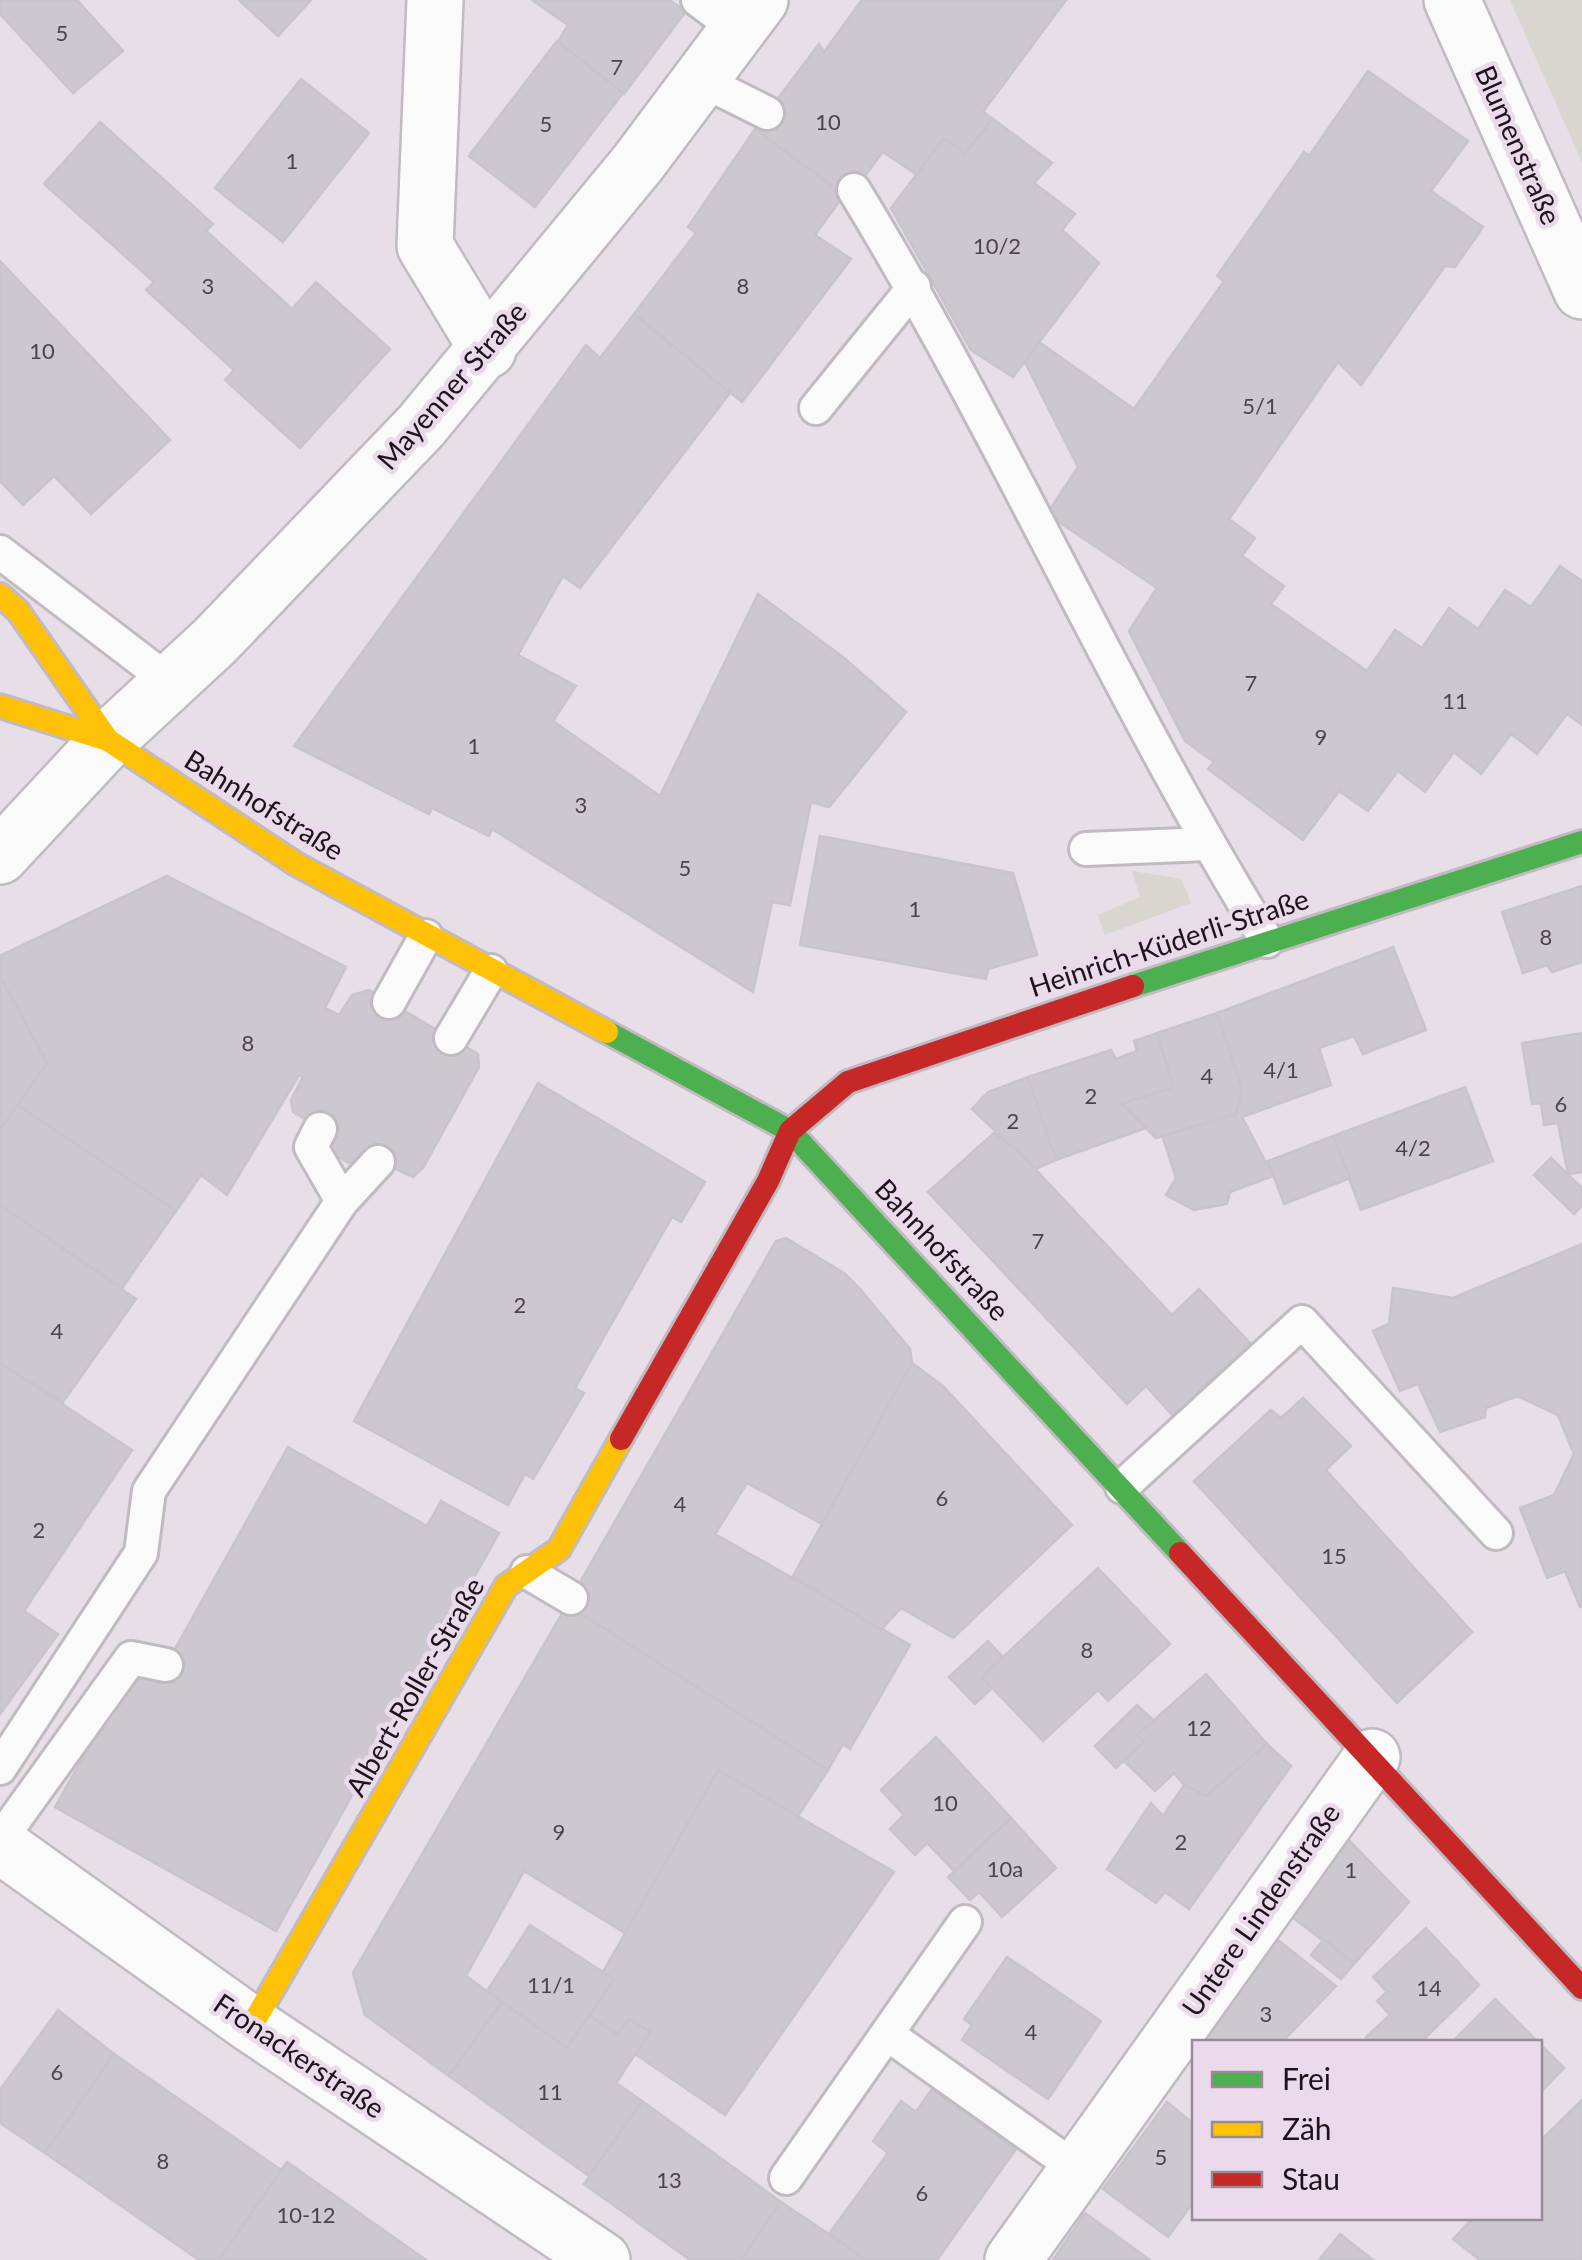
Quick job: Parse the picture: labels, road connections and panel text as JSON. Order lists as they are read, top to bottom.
{
  "streets": {
    "street": [
      "Blumenstraße",
      "Mayenner Straße",
      "Bahnhofstraße",
      "Heinrich-Küderli-Straße",
      "Albert-Roller-Straße",
      "Untere Lindenstraße",
      "Fronackerstraße"
    ]
  },
  "crossings": [
    ["Mayenner Straße", "Bahnhofstraße"],
    ["Bahnhofstraße", "Heinrich-Küderli-Straße"],
    ["Bahnhofstraße", "Albert-Roller-Straße"],
    ["Bahnhofstraße", "Untere Lindenstraße"],
    ["Heinrich-Küderli-Straße", "Albert-Roller-Straße"],
    ["Albert-Roller-Straße", "Fronackerstraße"]
  ],
  "house_numbers": [
    "5",
    "7",
    "10",
    "5",
    "1",
    "10/2",
    "3",
    "8",
    "10",
    "5/1",
    "7",
    "11",
    "9",
    "1",
    "3",
    "5",
    "1",
    "8",
    "8",
    "4/1",
    "4",
    "2",
    "6",
    "2",
    "4/2",
    "7",
    "2",
    "4",
    "6",
    "4",
    "2",
    "15",
    "8",
    "12",
    "10",
    "9",
    "2",
    "10a",
    "1",
    "11/1",
    "14",
    "3",
    "4",
    "6",
    "11",
    "5",
    "8",
    "13",
    "6",
    "10-12"
  ],
  "legend": ["Frei", "Zäh", "Stau"]
}
